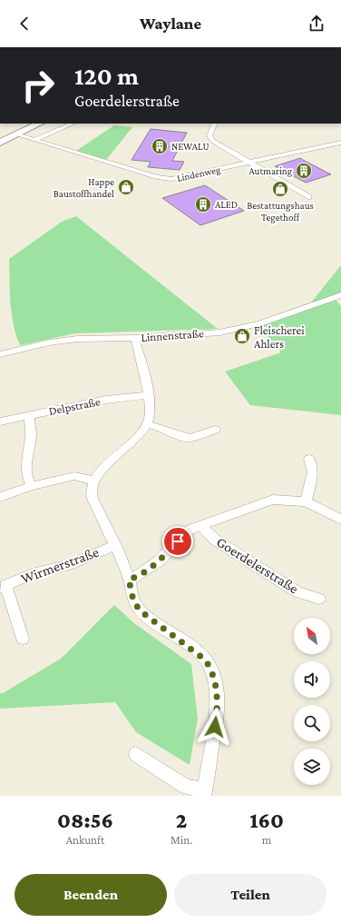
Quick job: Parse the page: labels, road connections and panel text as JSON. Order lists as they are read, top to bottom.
{
  "streets": {
    "street": [
      "Lindenweg",
      "Linnenstraße",
      "Delpstraße",
      "Wirmerstraße",
      "Goerdelerstraße"
    ]
  },
  "places": {
    "building": ["NEWALU", "Autmaring", "ALED"],
    "shop": ["Happe Baustoffhandel", "Bestattungshaus Tegethoff", "Fleischerei Ahlers"]
  },
  "north": "top left",
  "page": {
    "header": "Waylane",
    "turn": ["120 m", "Goerdelerstraße"],
    "eta": [
      "08:56",
      "Ankunft",
      "2",
      "Min.",
      "160",
      "m"
    ],
    "buttons": ["Beenden", "Teilen"]
  }
}
